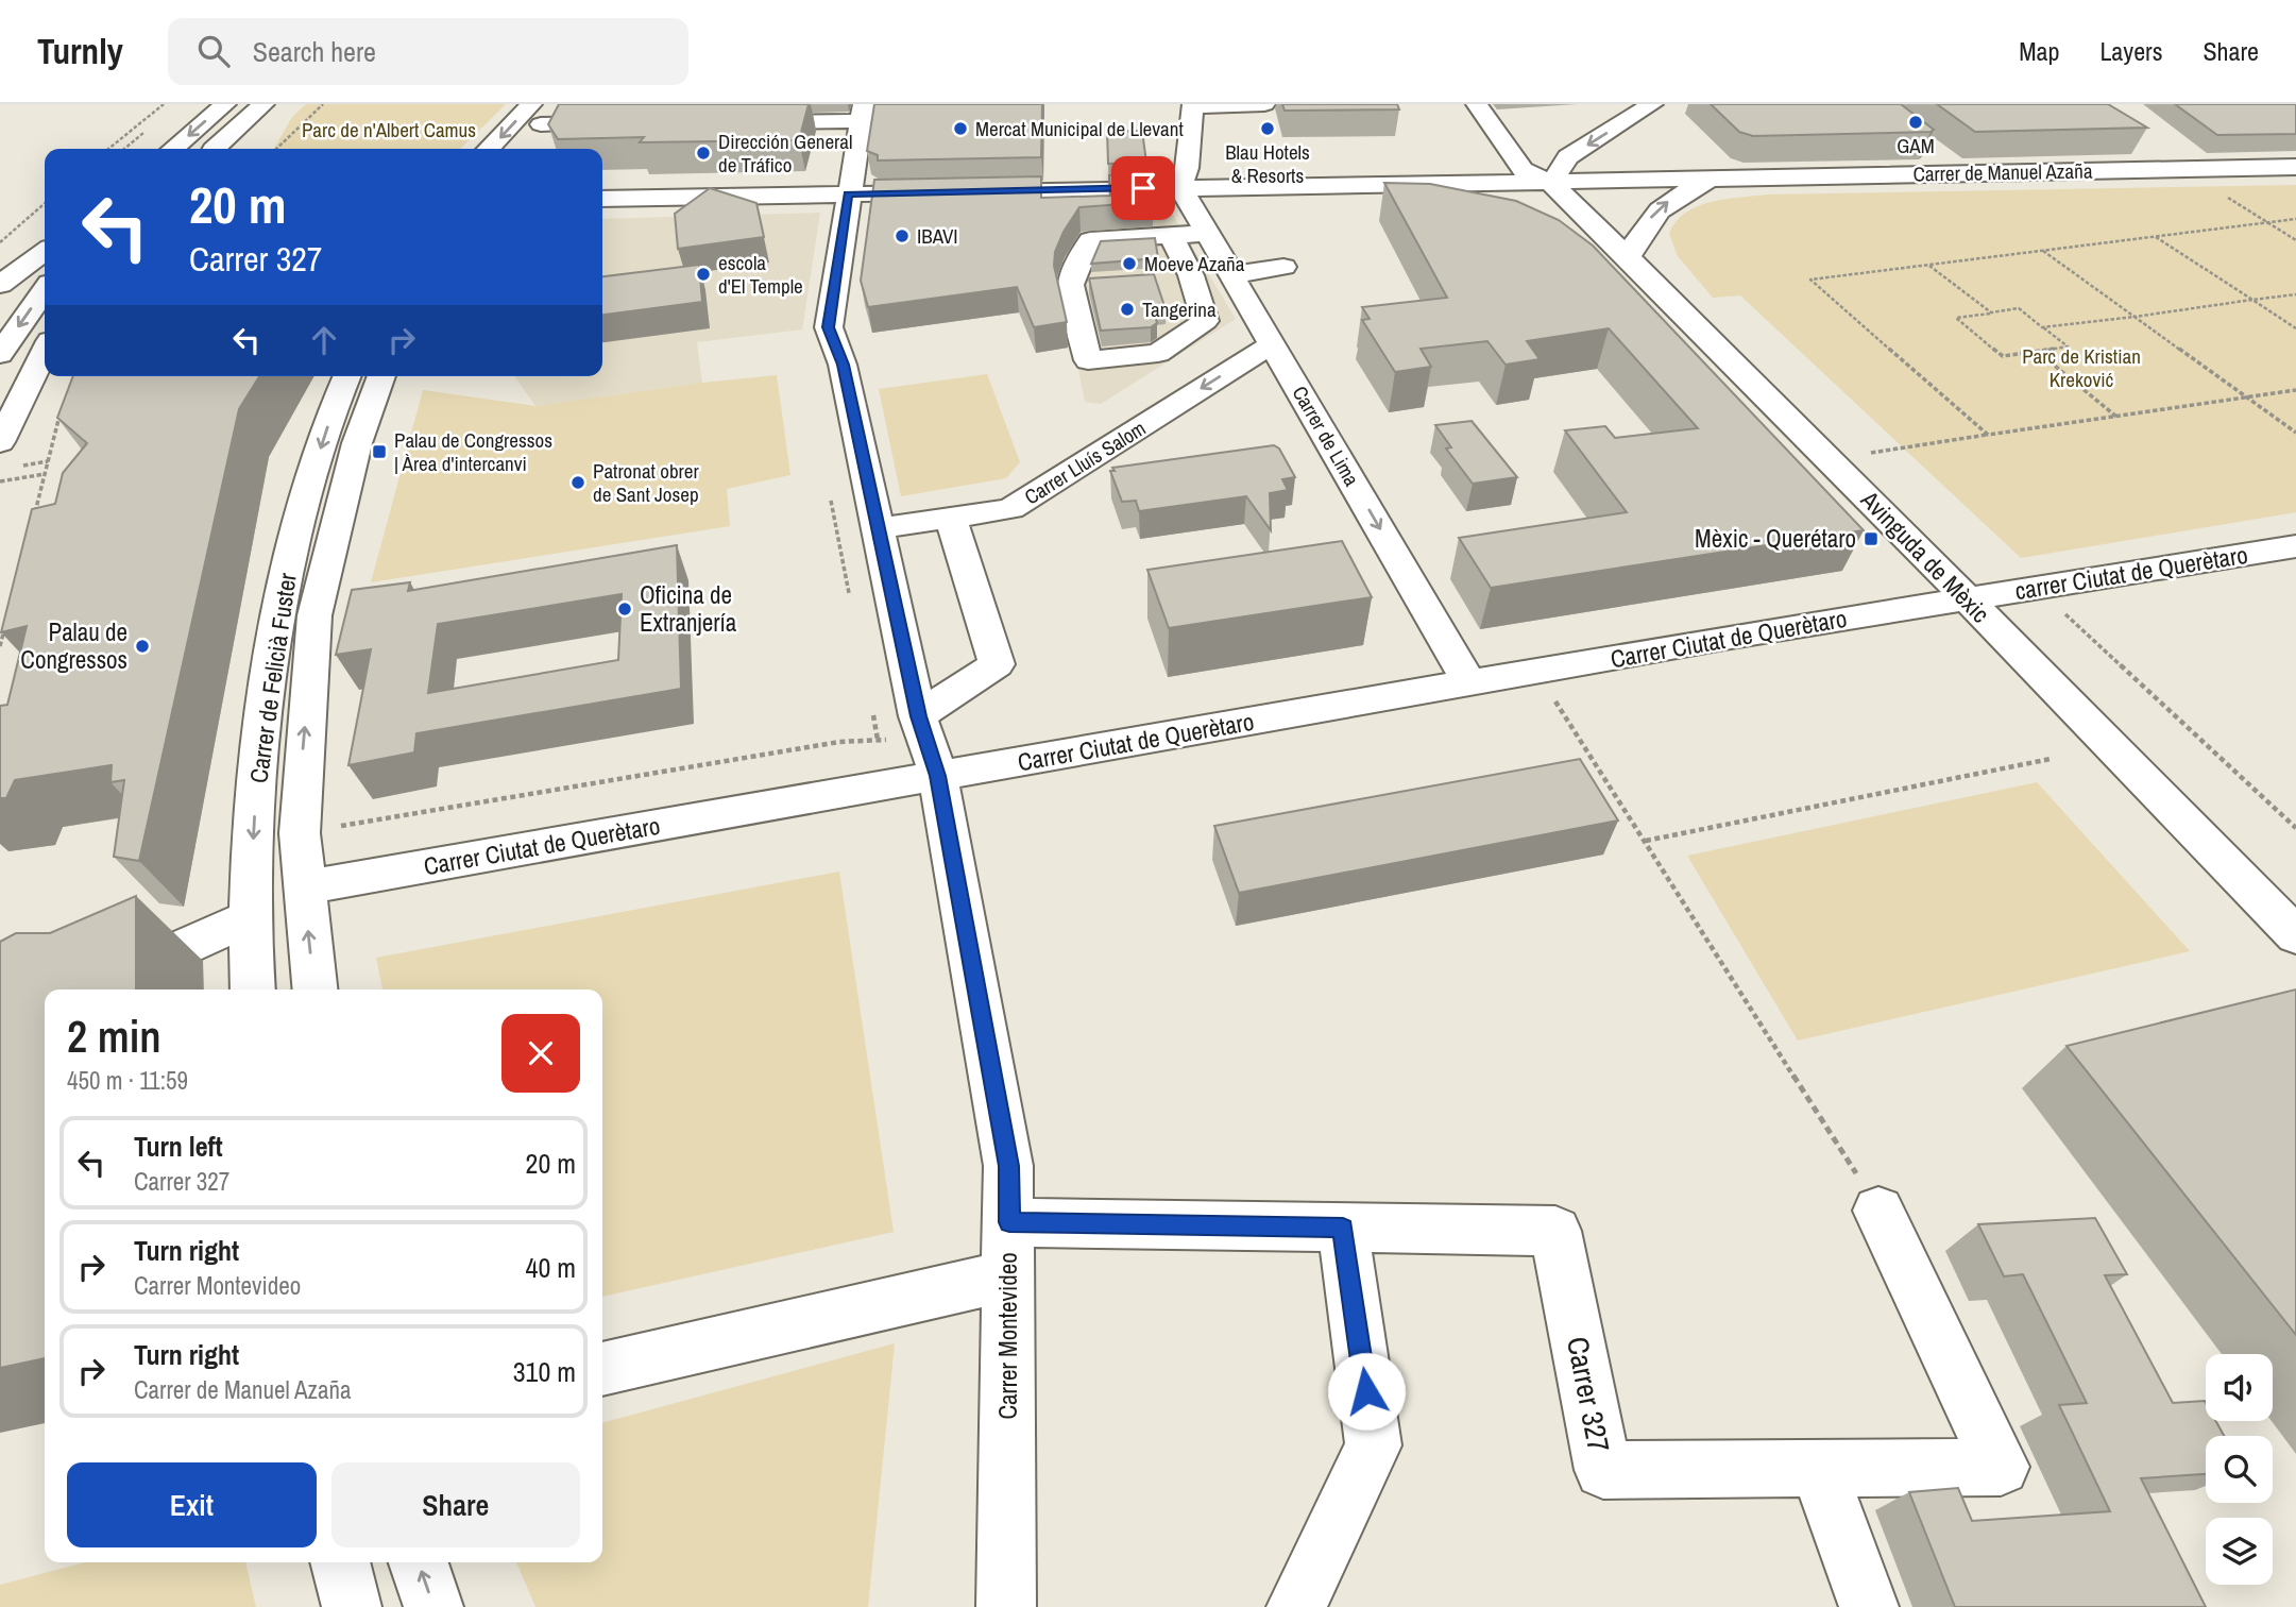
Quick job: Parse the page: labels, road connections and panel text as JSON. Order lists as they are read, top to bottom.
{
  "streets": {
    "main road": [
      "Carrer de Manuel Azaña",
      "Carrer de Lima",
      "Carrer Lluís Salom",
      "Avinguda de Mèxic",
      "carrer Ciutat de Querètaro",
      "Carrer Ciutat de Querètaro",
      "Carrer de Felicià Fuster",
      "Carrer Montevideo",
      "Carrer 327"
    ]
  },
  "crossings": [
    ["Carrer de Manuel Azaña", "Carrer de Lima"],
    ["Carrer de Manuel Azaña", "Avinguda de Mèxic"],
    ["Carrer de Manuel Azaña", "Carrer Montevideo"],
    ["Carrer de Lima", "Carrer Lluís Salom"],
    ["Carrer de Lima", "Carrer Ciutat de Querètaro"],
    ["Carrer Lluís Salom", "Carrer Montevideo"],
    ["Avinguda de Mèxic", "carrer Ciutat de Querètaro"],
    ["Avinguda de Mèxic", "Carrer Ciutat de Querètaro"],
    ["carrer Ciutat de Querètaro", "Carrer Ciutat de Querètaro"],
    ["Carrer Ciutat de Querètaro", "Carrer de Felicià Fuster"],
    ["Carrer Ciutat de Querètaro", "Carrer Montevideo"],
    ["Carrer Montevideo", "Carrer 327"]
  ],
  "one_way": ["Carrer de Lima", "Carrer Lluís Salom"],
  "parks": ["Parc de n'Albert Camus", "Parc de Kristian Kreković"],
  "places": {
    "other": [
      "GAM",
      "Mercat Municipal de Llevant",
      "Blau Hotels & Resorts",
      "Dirección General de Tráfico",
      "IBAVI",
      "Moeve Azaña",
      "escola d'El Temple",
      "Tangerina",
      "Patronat obrer de Sant Josep",
      "Oficina de Extranjería",
      "Palau de Congressos"
    ],
    "transit": ["Palau de Congressos | Àrea d'intercanvi", "Mèxic - Querétaro"]
  },
  "page": {
    "header": "Turnly",
    "search": "Search here",
    "nav": ["Map", "Layers", "Share"],
    "turn": ["20 m", "Carrer 327"],
    "heading": ["2 min", "450 m · 11:59"],
    "list": [
      {
        "name": "Turn left",
        "note": "Carrer 327",
        "value": "20 m"
      },
      {
        "name": "Turn right",
        "note": "Carrer Montevideo",
        "value": "40 m"
      },
      {
        "name": "Turn right",
        "note": "Carrer de Manuel Azaña",
        "value": "310 m"
      }
    ],
    "buttons": ["Exit", "Share"]
  }
}
